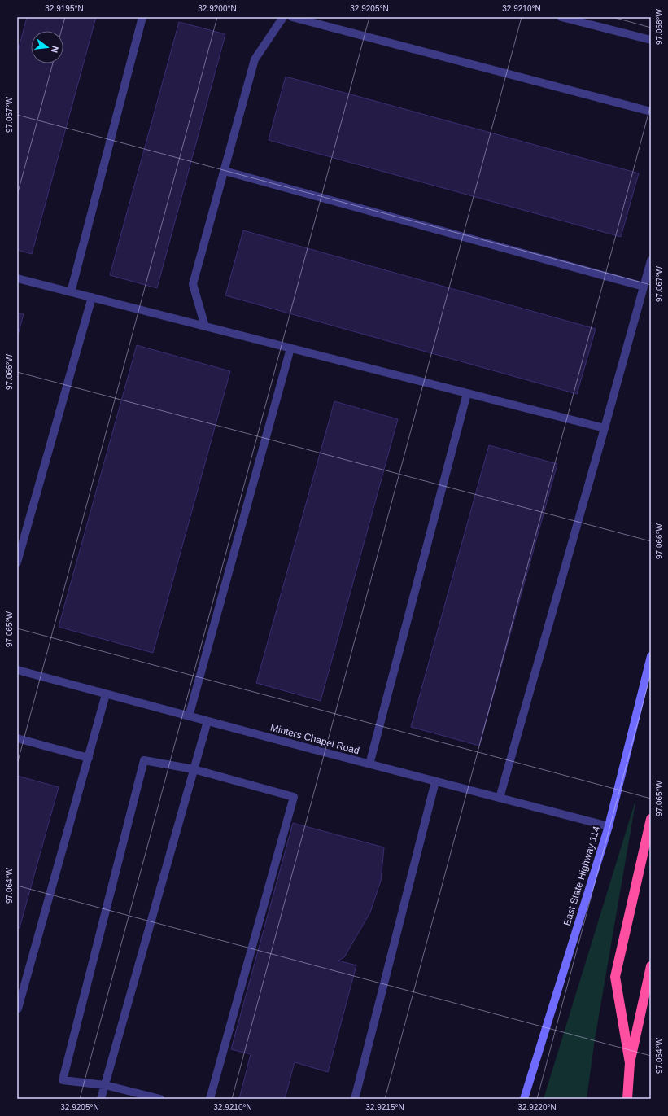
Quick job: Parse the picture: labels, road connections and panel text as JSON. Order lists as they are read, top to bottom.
{
  "streets": {
    "main road": ["East State Highway 114"],
    "street": ["Minters Chapel Road"]
  },
  "crossings": [
    ["Minters Chapel Road", "East State Highway 114"]
  ],
  "north": "right",
  "coordinates": [
    "32.9195°N",
    "32.9200°N",
    "32.9205°N",
    "32.9210°N",
    "97.068°W",
    "97.067°W",
    "97.066°W",
    "97.065°W",
    "97.064°W",
    "32.9215°N",
    "32.9220°N"
  ]
}
